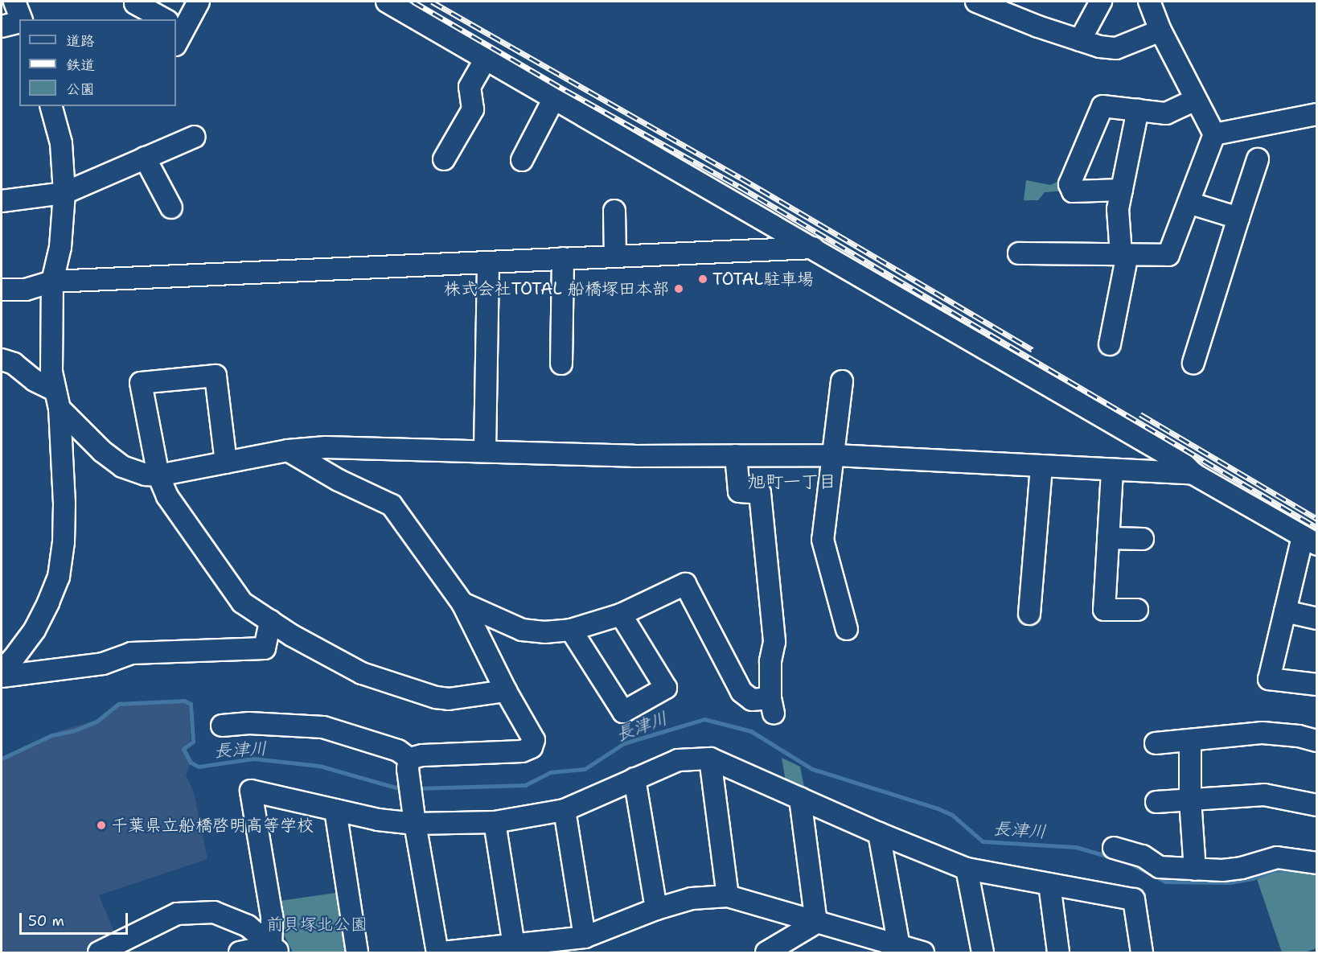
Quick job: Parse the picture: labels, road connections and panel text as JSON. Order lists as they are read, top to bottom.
{
  "districts": ["旭町一丁目"],
  "water": ["長津川"],
  "parks": ["前貝塚北公園"],
  "places": ["TOTAL駐車場", "株式会社TOTAL 船橋塚田本部", "千葉県立船橋啓明高等学校"],
  "legend": ["道路", "鉄道", "公園"],
  "scale_bar": "50 m"
}
